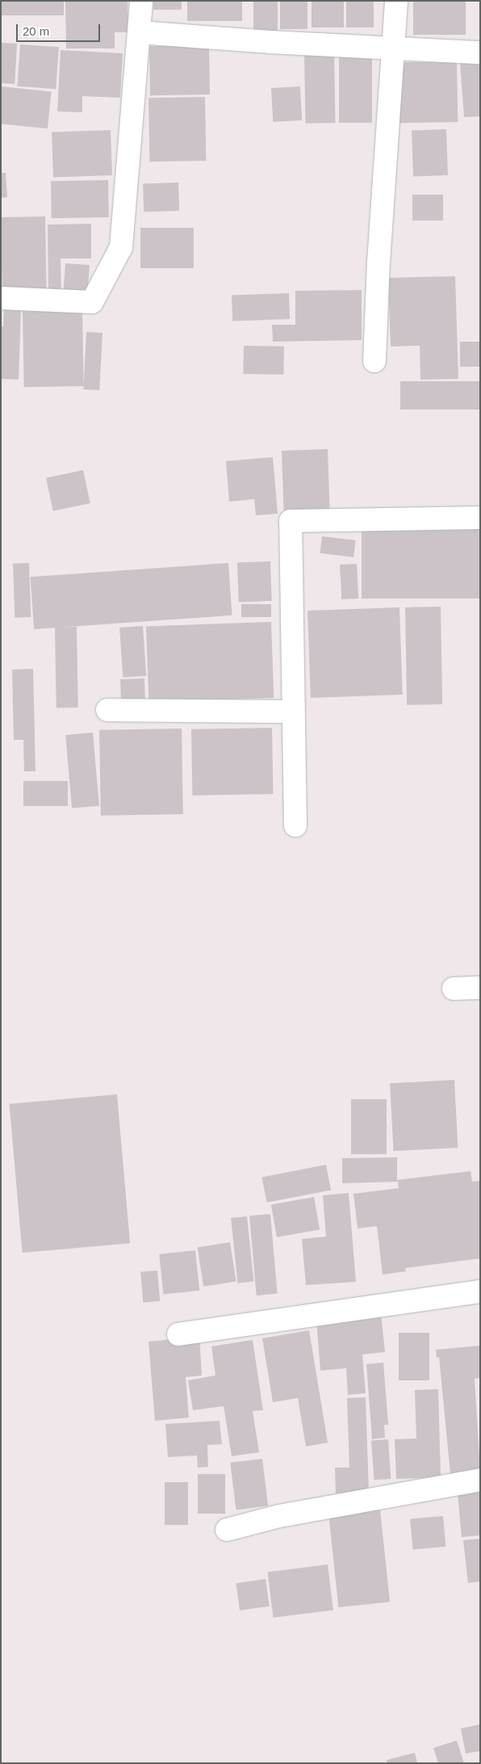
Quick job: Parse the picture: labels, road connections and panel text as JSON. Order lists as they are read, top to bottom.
{
  "scale_bar": "20 m"
}
